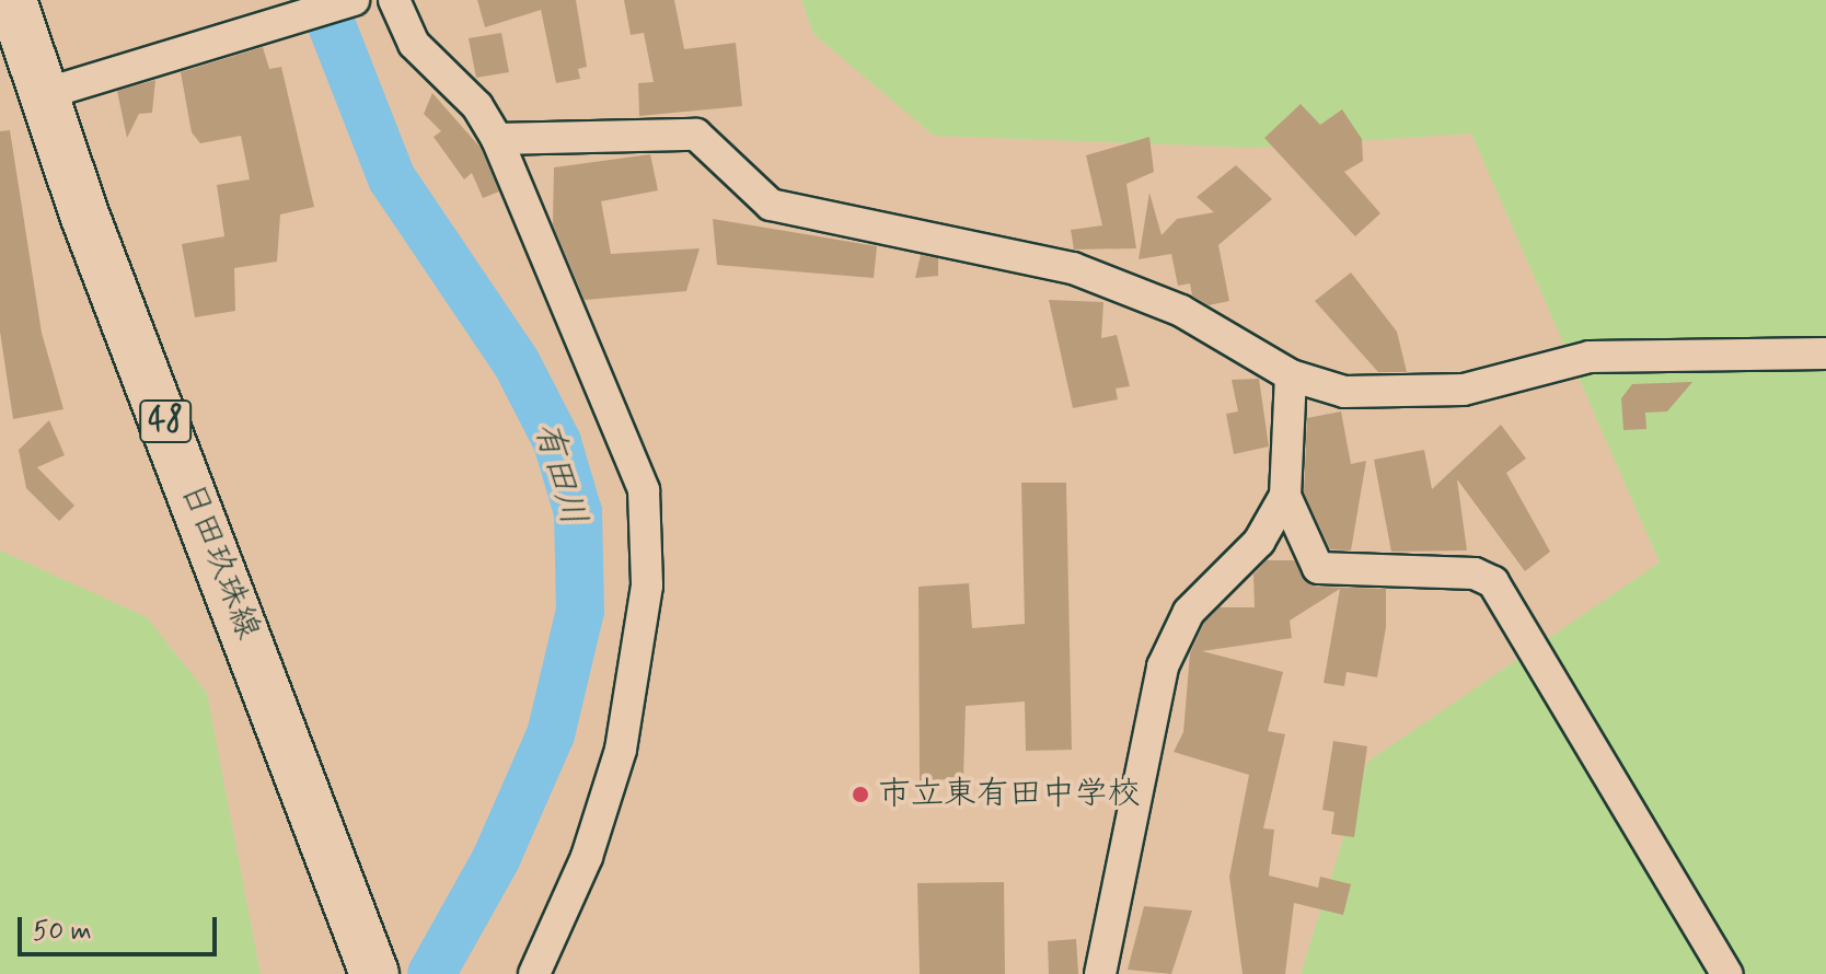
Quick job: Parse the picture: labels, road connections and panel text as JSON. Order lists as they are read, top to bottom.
{
  "streets": {
    "main road": ["48", "日田玖珠線"]
  },
  "water": ["有田川"],
  "places": ["市立東有田中学校"],
  "scale_bar": "50 m"
}
